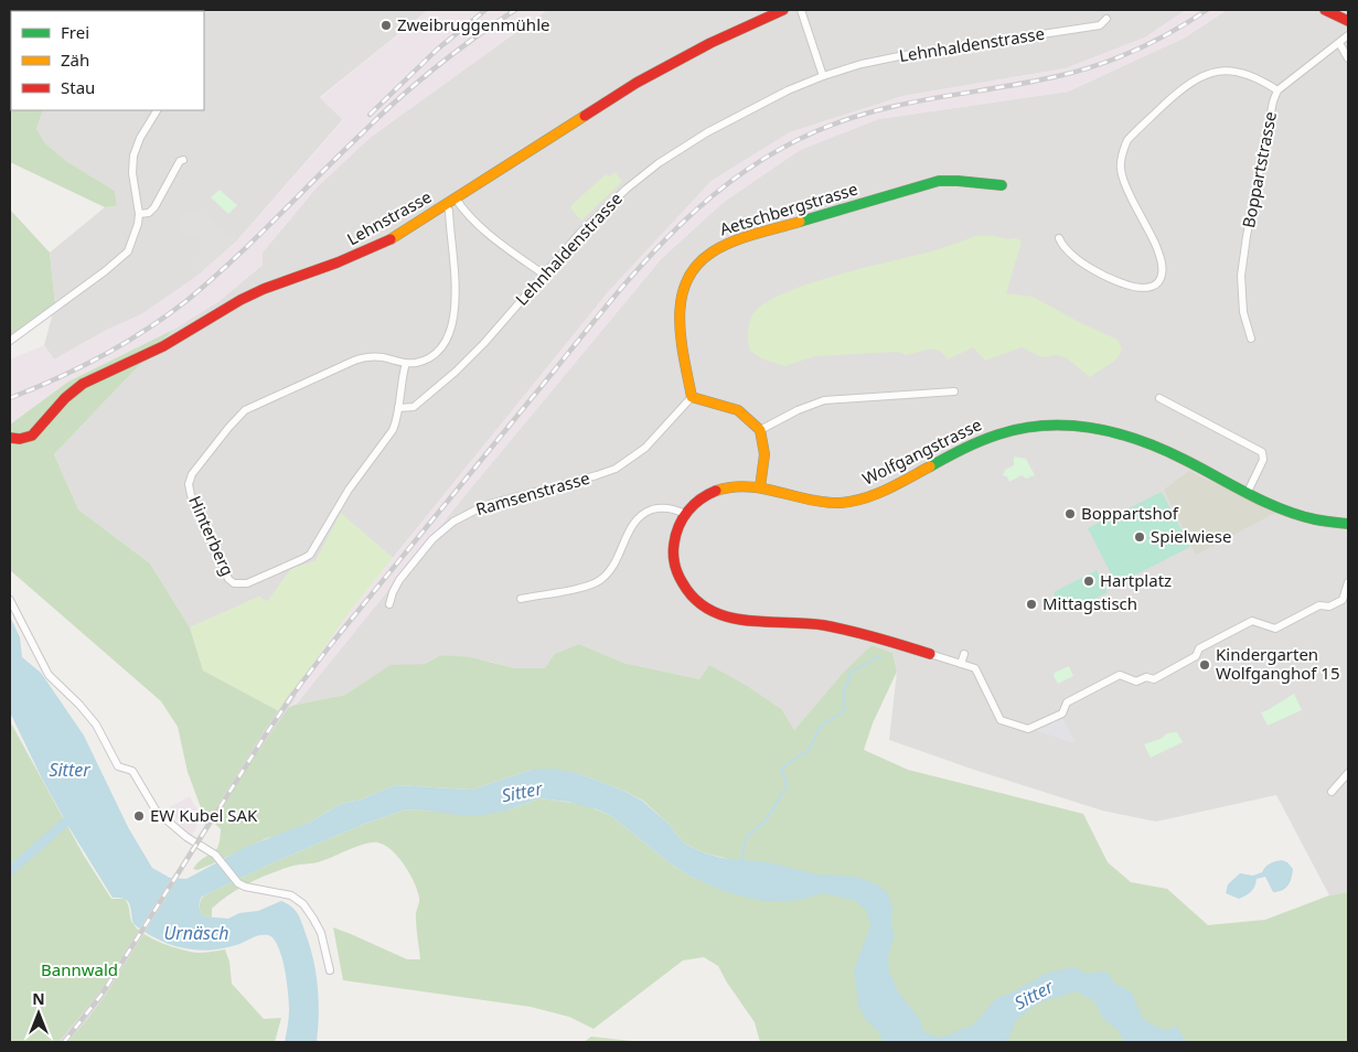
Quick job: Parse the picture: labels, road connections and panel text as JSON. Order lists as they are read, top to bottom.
{
  "streets": {
    "street": [
      "Lehnhaldenstrasse",
      "Boppartstrasse",
      "Aetschbergstrasse",
      "Lehnstrasse",
      "Wolfgangstrasse",
      "Ramsenstrasse",
      "Hinterberg"
    ]
  },
  "crossings": [
    ["Lehnhaldenstrasse", "Hinterberg"],
    ["Aetschbergstrasse", "Ramsenstrasse"],
    ["Lehnstrasse", "Hinterberg"]
  ],
  "water": ["Sitter", "Urnäsch"],
  "parks": ["Bannwald"],
  "places": [
    "Zweibruggenmühle",
    "Boppartshof",
    "Spielwiese",
    "Hartplatz",
    "Mittagstisch",
    "Kindergarten Wolfganghof 15",
    "EW Kubel SAK"
  ],
  "legend": ["Frei", "Zäh", "Stau"],
  "north": "top"
}
